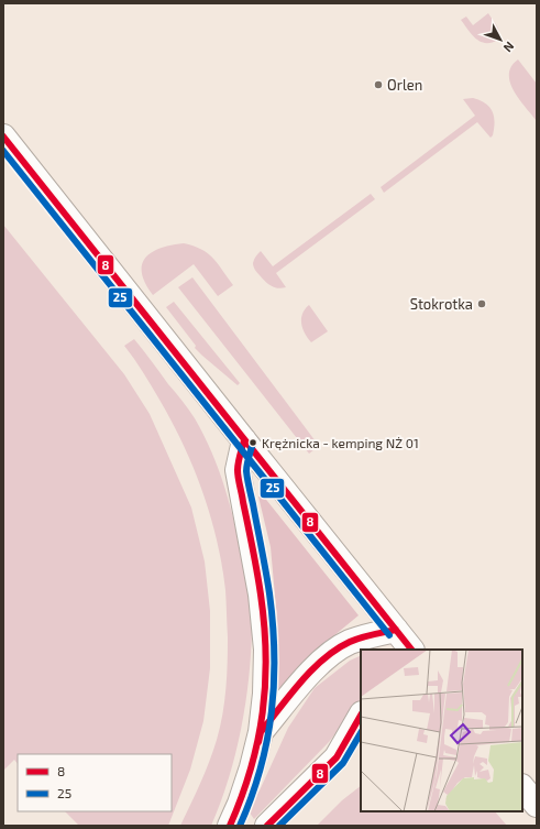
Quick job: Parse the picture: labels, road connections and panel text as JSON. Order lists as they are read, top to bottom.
{
  "places": ["Orlen", "Stokrotka", "Krężnicka - kemping NŻ 01"],
  "lines": ["transit line 8", "transit line 25"],
  "legend": ["8", "25"],
  "north": "bottom right"
}
